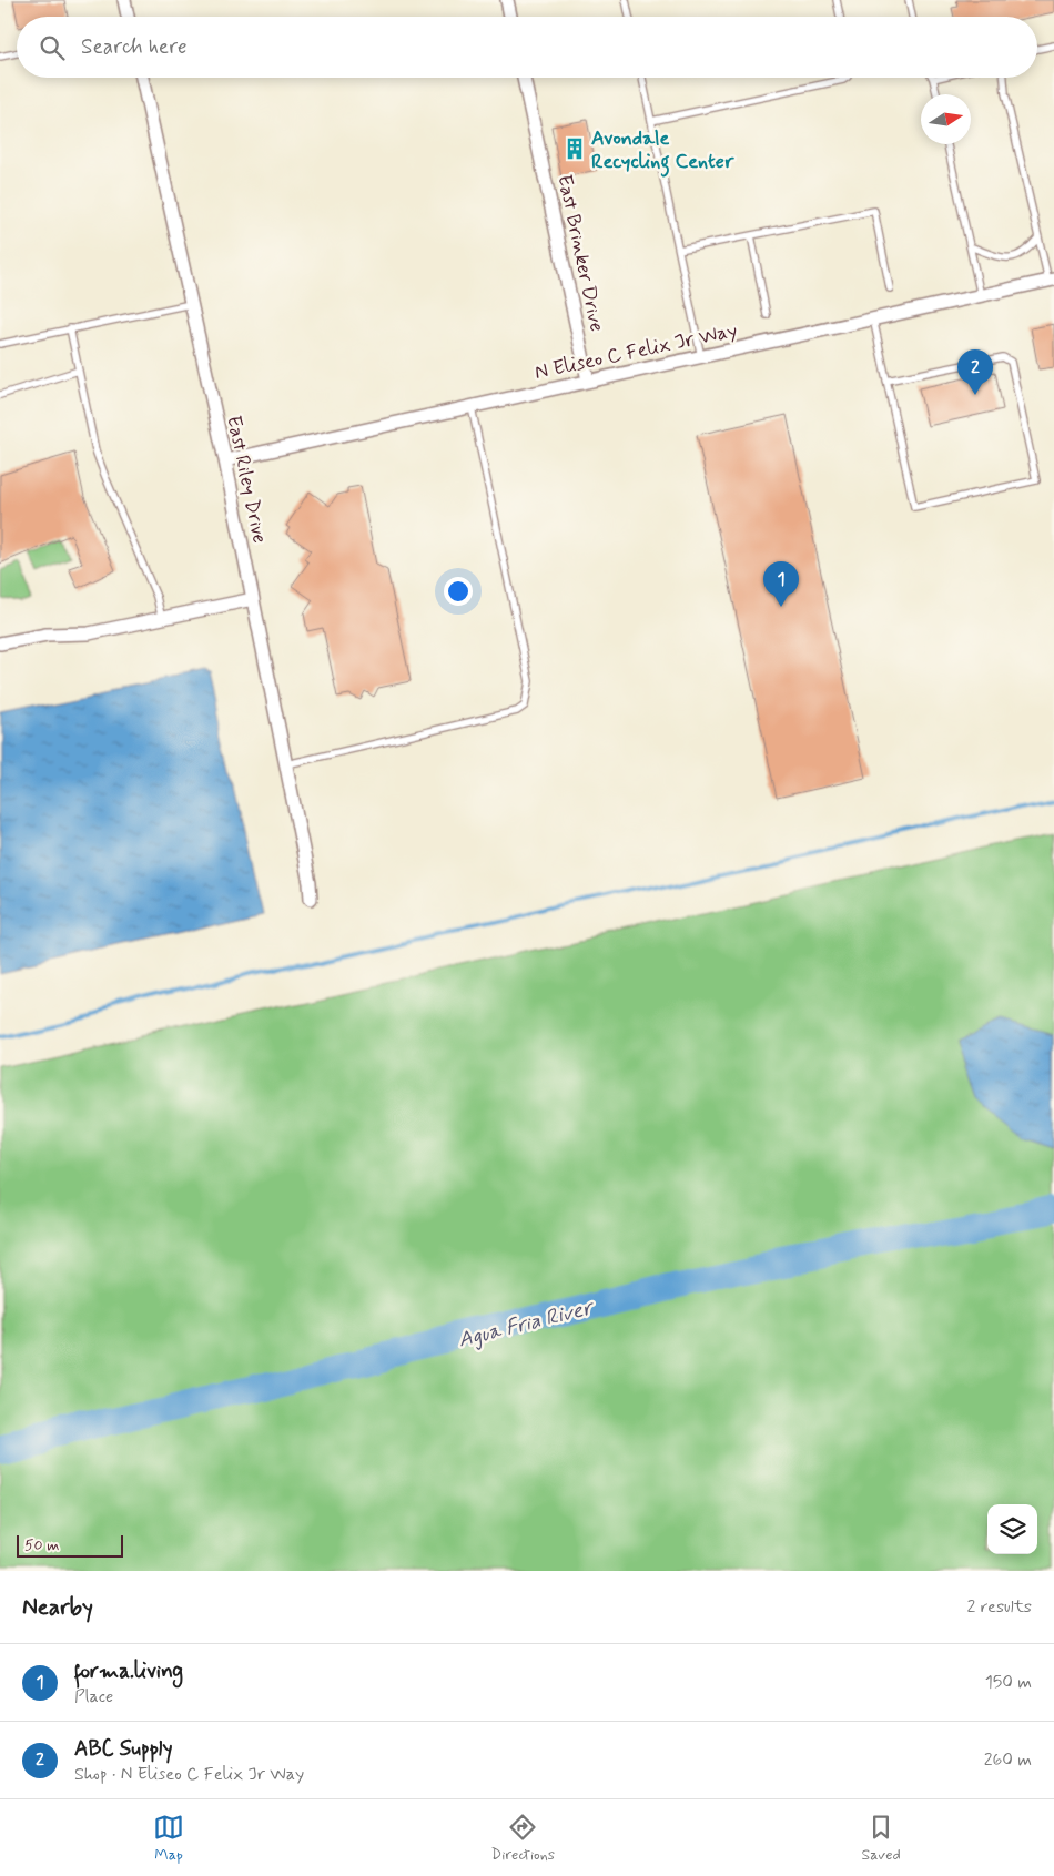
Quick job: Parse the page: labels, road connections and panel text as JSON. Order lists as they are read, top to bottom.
{
  "streets": {
    "street": ["East Brinker Drive", "N Eliseo C Felix Jr Way", "East Riley Drive"]
  },
  "crossings": [
    ["East Brinker Drive", "N Eliseo C Felix Jr Way"],
    ["N Eliseo C Felix Jr Way", "East Riley Drive"]
  ],
  "water": ["Agua Fria River"],
  "places": {
    "building": ["Avondale Recycling Center"]
  },
  "scale_bar": "50 m",
  "north": "right",
  "page": {
    "search": "Search here",
    "pins": ["2", "1"],
    "scale": "50 m",
    "heading": ["Nearby", "2 results"],
    "list": [
      {
        "mark": "1",
        "name": "forma.living",
        "note": "Place",
        "value": "150 m"
      },
      {
        "mark": "2",
        "name": "ABC Supply",
        "note": "Shop · N Eliseo C Felix Jr Way",
        "value": "260 m"
      }
    ],
    "nav": ["Map", "Directions", "Saved"]
  }
}
